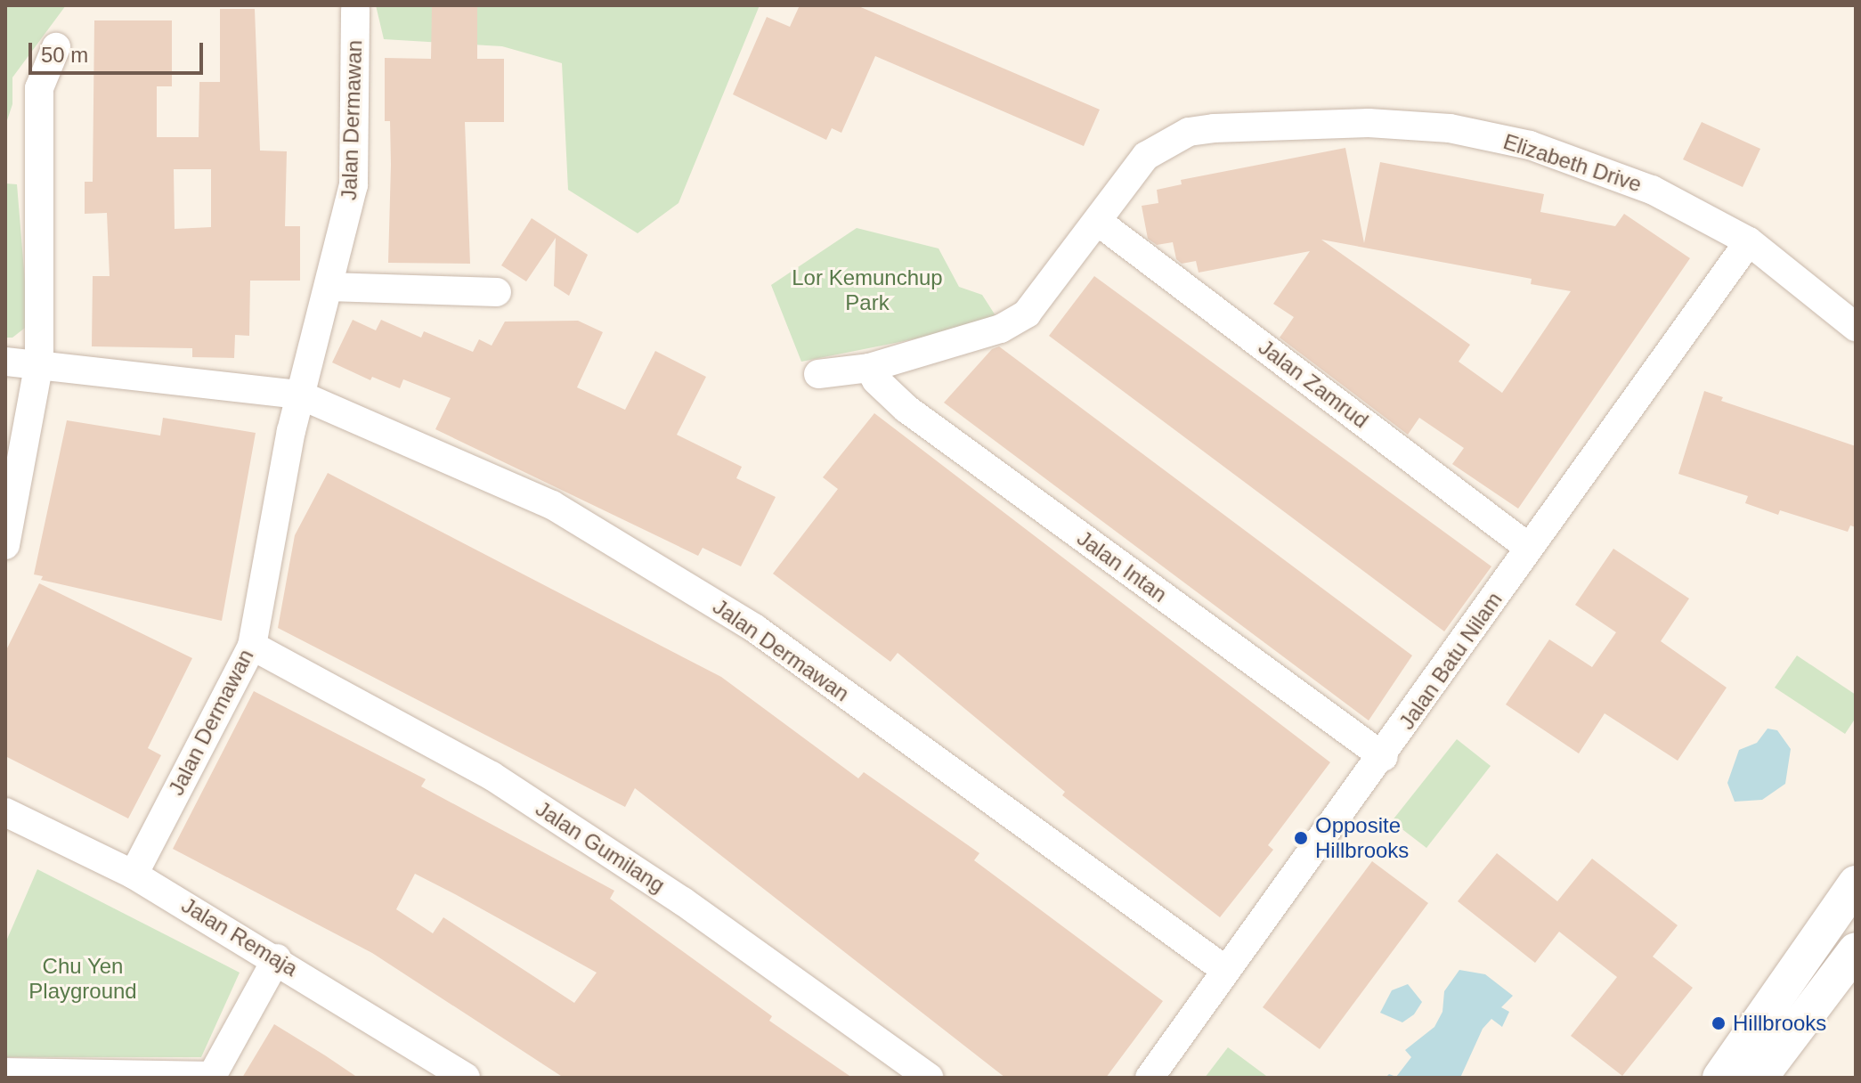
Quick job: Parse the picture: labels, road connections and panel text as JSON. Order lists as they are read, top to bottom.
{
  "streets": {
    "street": [
      "Jalan Dermawan",
      "Elizabeth Drive",
      "Jalan Zamrud",
      "Jalan Intan",
      "Jalan Batu Nilam",
      "Jalan Gumilang",
      "Jalan Remaja"
    ]
  },
  "crossings": [
    ["Jalan Dermawan", "Jalan Batu Nilam"],
    ["Jalan Dermawan", "Jalan Gumilang"],
    ["Jalan Dermawan", "Jalan Remaja"],
    ["Elizabeth Drive", "Jalan Zamrud"],
    ["Elizabeth Drive", "Jalan Intan"],
    ["Elizabeth Drive", "Jalan Batu Nilam"],
    ["Jalan Zamrud", "Jalan Batu Nilam"],
    ["Jalan Intan", "Jalan Batu Nilam"]
  ],
  "parks": ["Lor Kemunchup Park", "Chu Yen Playground"],
  "places": ["Opposite Hillbrooks", "Hillbrooks"],
  "scale_bar": "50 m"
}
